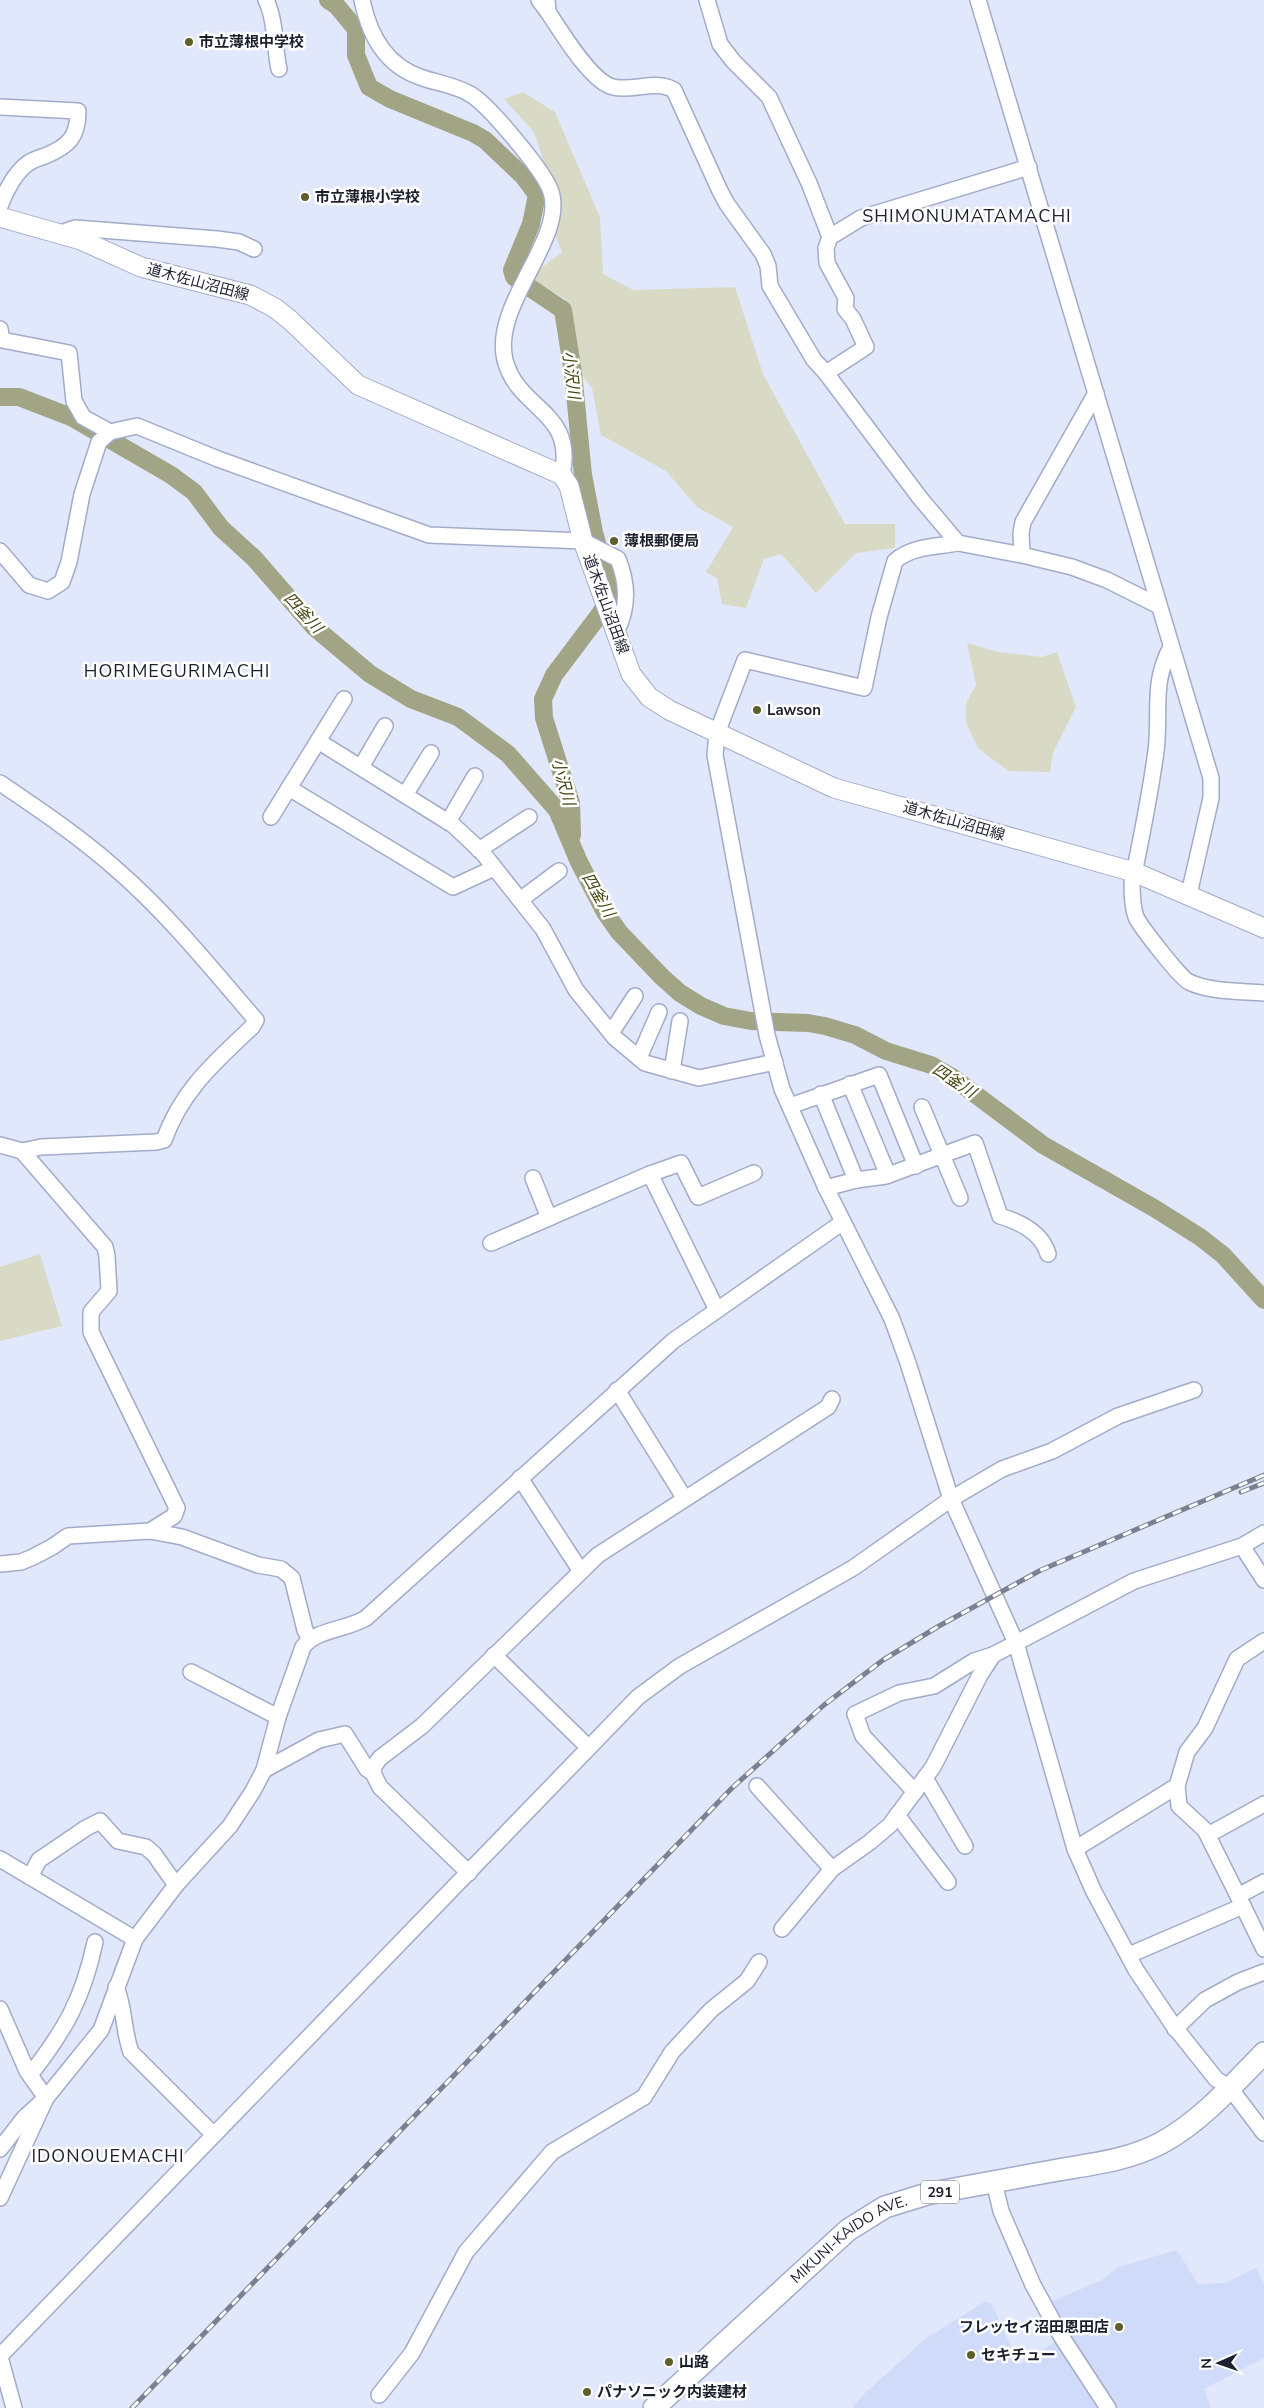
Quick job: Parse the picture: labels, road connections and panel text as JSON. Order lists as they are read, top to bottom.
{
  "streets": {
    "highway": ["291", "MIKUNI-KAIDO AVE."],
    "main road": ["道木佐山沼田線"]
  },
  "districts": ["SHIMONUMATAMACHI", "HORIMEGURIMACHI", "IDONOUEMACHI"],
  "water": ["小沢川", "四釜川"],
  "places": [
    "市立薄根中学校",
    "市立薄根小学校",
    "薄根郵便局",
    "Lawson",
    "フレッセイ沼田恩田店",
    "セキチュー",
    "山路",
    "パナソニック内装建材"
  ],
  "north": "left"
}
